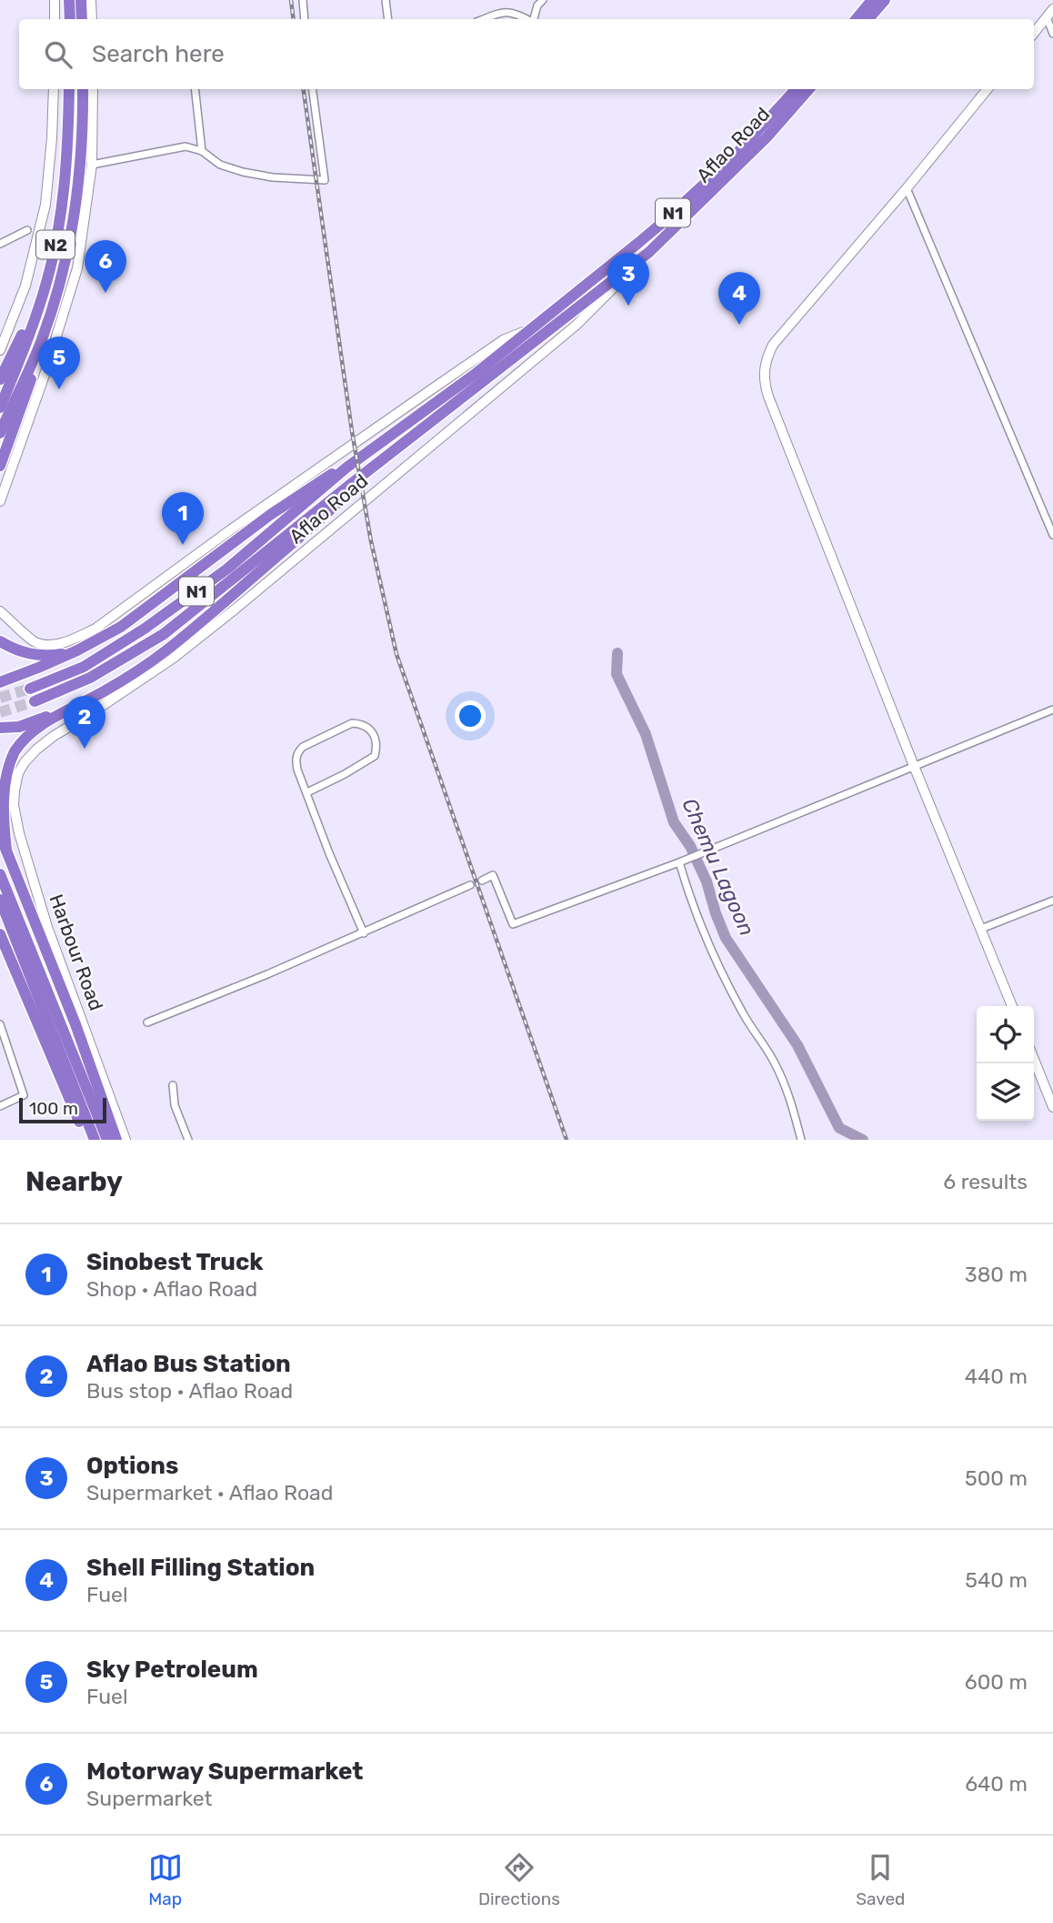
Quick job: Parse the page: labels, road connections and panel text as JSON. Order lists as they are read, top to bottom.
{
  "streets": {
    "highway": [
      "Aflao Road",
      "N1",
      "N2",
      "Harbour Road"
    ]
  },
  "crossings": [
    ["Aflao Road", "Harbour Road"]
  ],
  "water": ["Chemu Lagoon"],
  "scale_bar": "100 m",
  "page": {
    "search": "Search here",
    "pins": [
      "6",
      "3",
      "4",
      "5",
      "1",
      "2"
    ],
    "scale": "100 m",
    "heading": ["Nearby", "6 results"],
    "list": [
      {
        "mark": "1",
        "name": "Sinobest Truck",
        "note": "Shop · Aflao Road",
        "value": "380 m"
      },
      {
        "mark": "2",
        "name": "Aflao Bus Station",
        "note": "Bus stop · Aflao Road",
        "value": "440 m"
      },
      {
        "mark": "3",
        "name": "Options",
        "note": "Supermarket · Aflao Road",
        "value": "500 m"
      },
      {
        "mark": "4",
        "name": "Shell Filling Station",
        "note": "Fuel",
        "value": "540 m"
      },
      {
        "mark": "5",
        "name": "Sky Petroleum",
        "note": "Fuel",
        "value": "600 m"
      },
      {
        "mark": "6",
        "name": "Motorway Supermarket",
        "note": "Supermarket",
        "value": "640 m"
      }
    ],
    "nav": ["Map", "Directions", "Saved"]
  }
}
